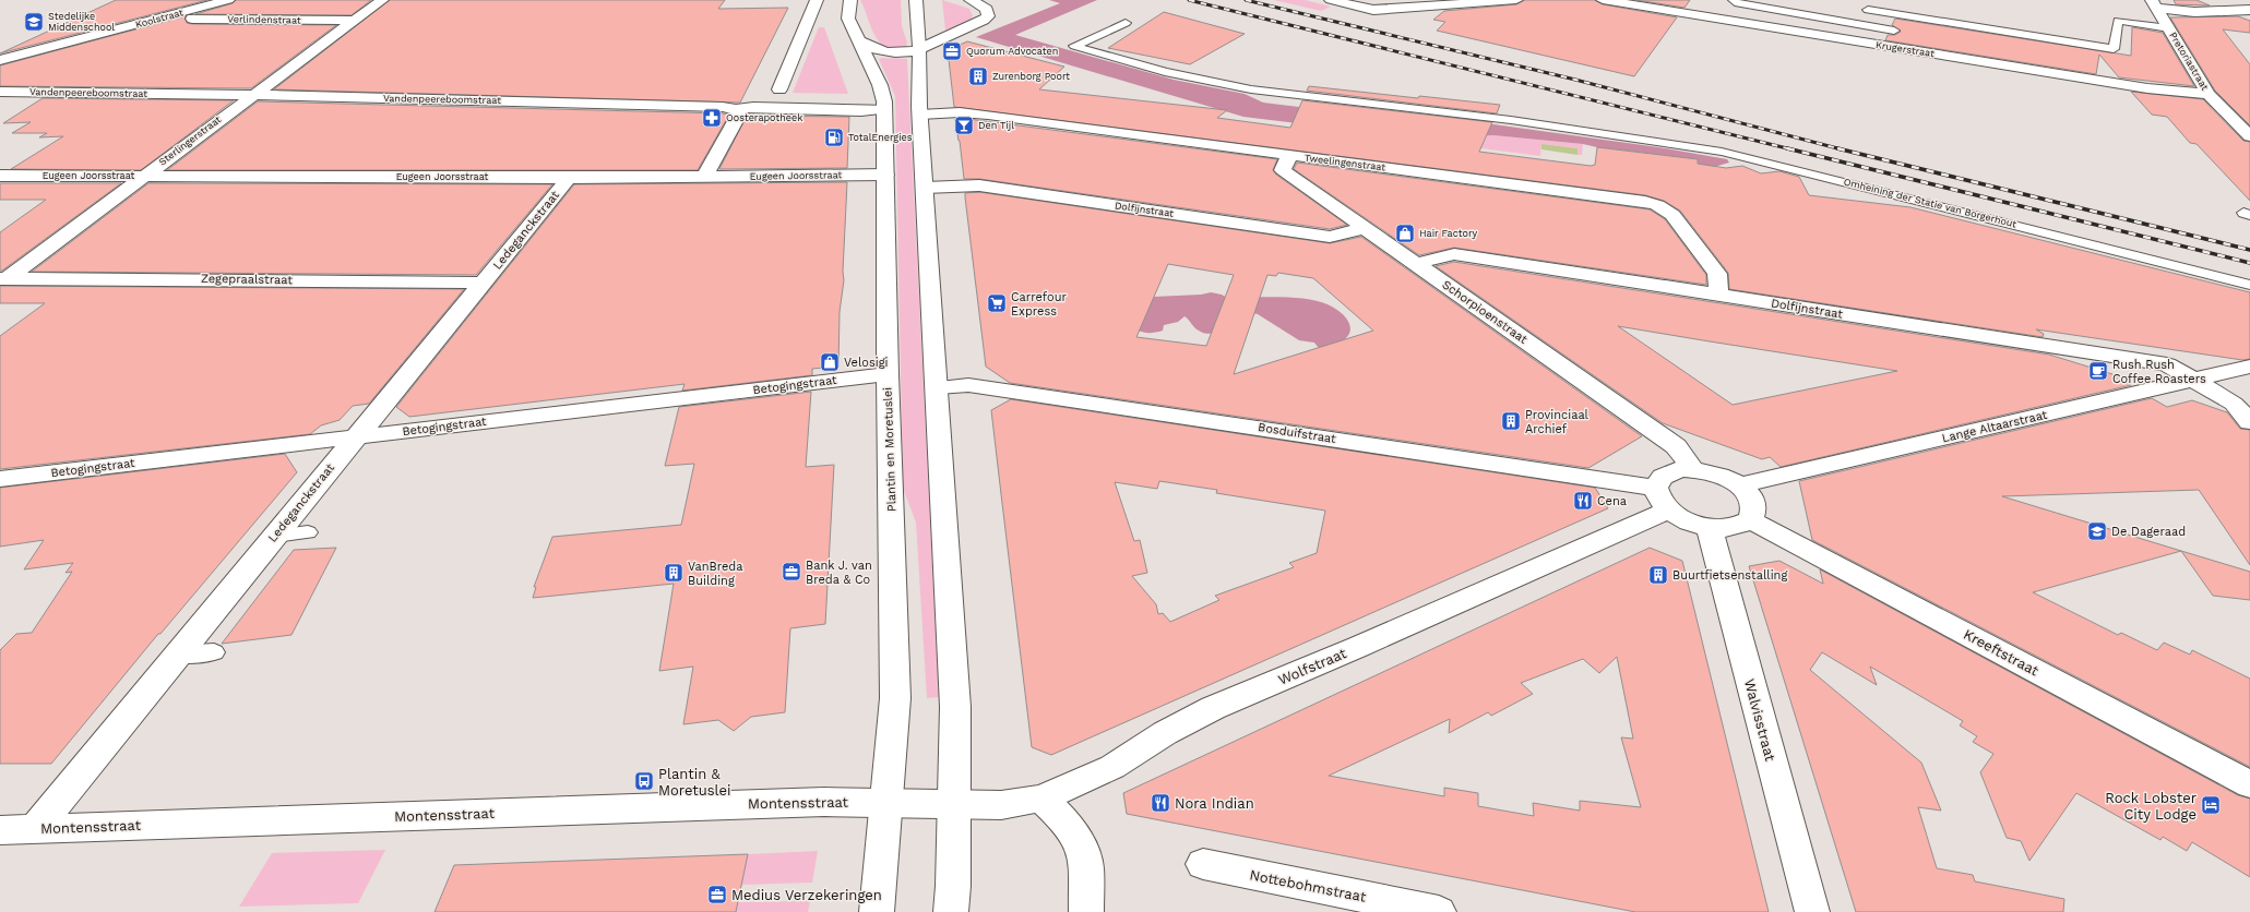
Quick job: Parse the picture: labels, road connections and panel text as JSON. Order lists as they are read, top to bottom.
{
  "streets": {
    "street": [
      "Koolstraat",
      "Verlindenstraat",
      "Krugerstraat",
      "Pretoriastraat",
      "Vandenpeereboomstraat",
      "Sterlingerstraat",
      "Tweelingenstraat",
      "Eugeen Joorsstraat",
      "Dolfijnstraat",
      "Ledeganckstraat",
      "Zegepraalstraat",
      "Schorpioenstraat",
      "Betogingstraat",
      "Lange Altaarstraat",
      "Bosduifstraat",
      "Plantin en Moretuslei",
      "Kreeftstraat",
      "Wolfstraat",
      "Walvisstraat",
      "Montensstraat",
      "Nottebohmstraat"
    ],
    "lane": ["Omheining der Statie van Borgerhout"]
  },
  "crossings": [
    ["Koolstraat", "Verlindenstraat"],
    ["Verlindenstraat", "Sterlingerstraat"],
    ["Krugerstraat", "Pretoriastraat"],
    ["Vandenpeereboomstraat", "Sterlingerstraat"],
    ["Vandenpeereboomstraat", "Plantin en Moretuslei"],
    ["Sterlingerstraat", "Eugeen Joorsstraat"],
    ["Sterlingerstraat", "Zegepraalstraat"],
    ["Tweelingenstraat", "Dolfijnstraat"],
    ["Tweelingenstraat", "Schorpioenstraat"],
    ["Eugeen Joorsstraat", "Ledeganckstraat"],
    ["Eugeen Joorsstraat", "Plantin en Moretuslei"],
    ["Dolfijnstraat", "Schorpioenstraat"],
    ["Dolfijnstraat", "Lange Altaarstraat"],
    ["Ledeganckstraat", "Zegepraalstraat"],
    ["Ledeganckstraat", "Betogingstraat"],
    ["Ledeganckstraat", "Montensstraat"],
    ["Betogingstraat", "Plantin en Moretuslei"],
    ["Bosduifstraat", "Kreeftstraat"],
    ["Bosduifstraat", "Wolfstraat"],
    ["Bosduifstraat", "Walvisstraat"],
    ["Plantin en Moretuslei", "Montensstraat"]
  ],
  "places": {
    "school or university": ["Stedelijke Middenschool", "De Dageraad"],
    "office": ["Quorum Advocaten", "Bank J. van Breda & Co", "Medius Verzekeringen"],
    "building": [
      "Zurenborg Poort",
      "Provinciaal Archief",
      "VanBreda Building",
      "Buurtfietsenstalling"
    ],
    "pharmacy": ["Oosterapotheek"],
    "bar": ["Den Tijl"],
    "fuel station": ["TotalEnergies"],
    "shop": ["Hair Factory", "Velosigi"],
    "supermarket": ["Carrefour Express"],
    "cafe": ["Rush Rush Coffee Roasters"],
    "restaurant": ["Cena", "Nora Indian"],
    "bus stop": ["Plantin & Moretuslei"],
    "hotel": ["Rock Lobster City Lodge"]
  }
}
